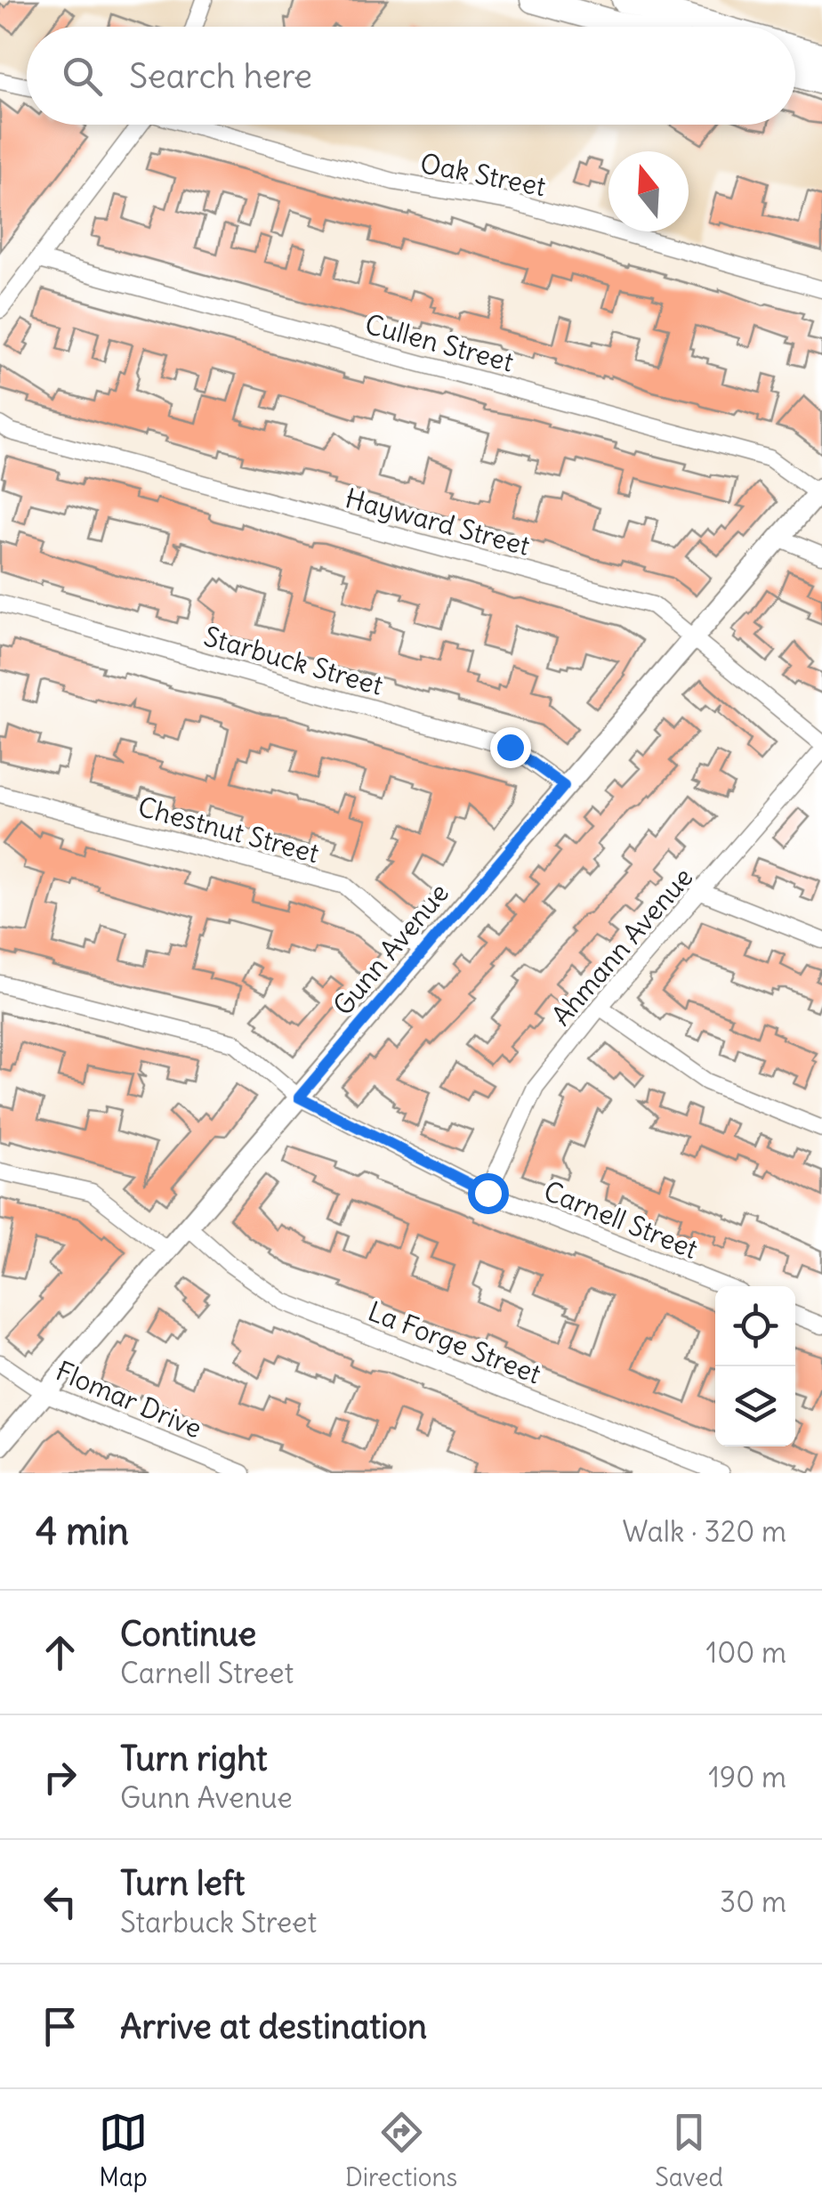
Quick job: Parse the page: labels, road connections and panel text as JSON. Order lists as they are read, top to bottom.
{
  "streets": {
    "street": [
      "Oak Street",
      "Cullen Street",
      "Hayward Street",
      "Starbuck Street",
      "Chestnut Street",
      "Ahmann Avenue",
      "Gunn Avenue",
      "Carnell Street",
      "La Forge Street",
      "Flomar Drive"
    ]
  },
  "crossings": [
    ["Cullen Street", "Gunn Avenue"],
    ["Hayward Street", "Ahmann Avenue"],
    ["Hayward Street", "Gunn Avenue"],
    ["Starbuck Street", "Gunn Avenue"],
    ["Chestnut Street", "Gunn Avenue"],
    ["Ahmann Avenue", "Carnell Street"],
    ["Gunn Avenue", "Carnell Street"],
    ["Gunn Avenue", "La Forge Street"],
    ["Gunn Avenue", "Flomar Drive"]
  ],
  "north": "top",
  "page": {
    "search": "Search here",
    "heading": ["4 min", "Walk · 320 m"],
    "list": [
      ["Continue", "Carnell Street", "100 m"],
      ["Turn right", "Gunn Avenue", "190 m"],
      ["Turn left", "Starbuck Street", "30 m"],
      "Arrive at destination"
    ],
    "nav": ["Map", "Directions", "Saved"]
  }
}
